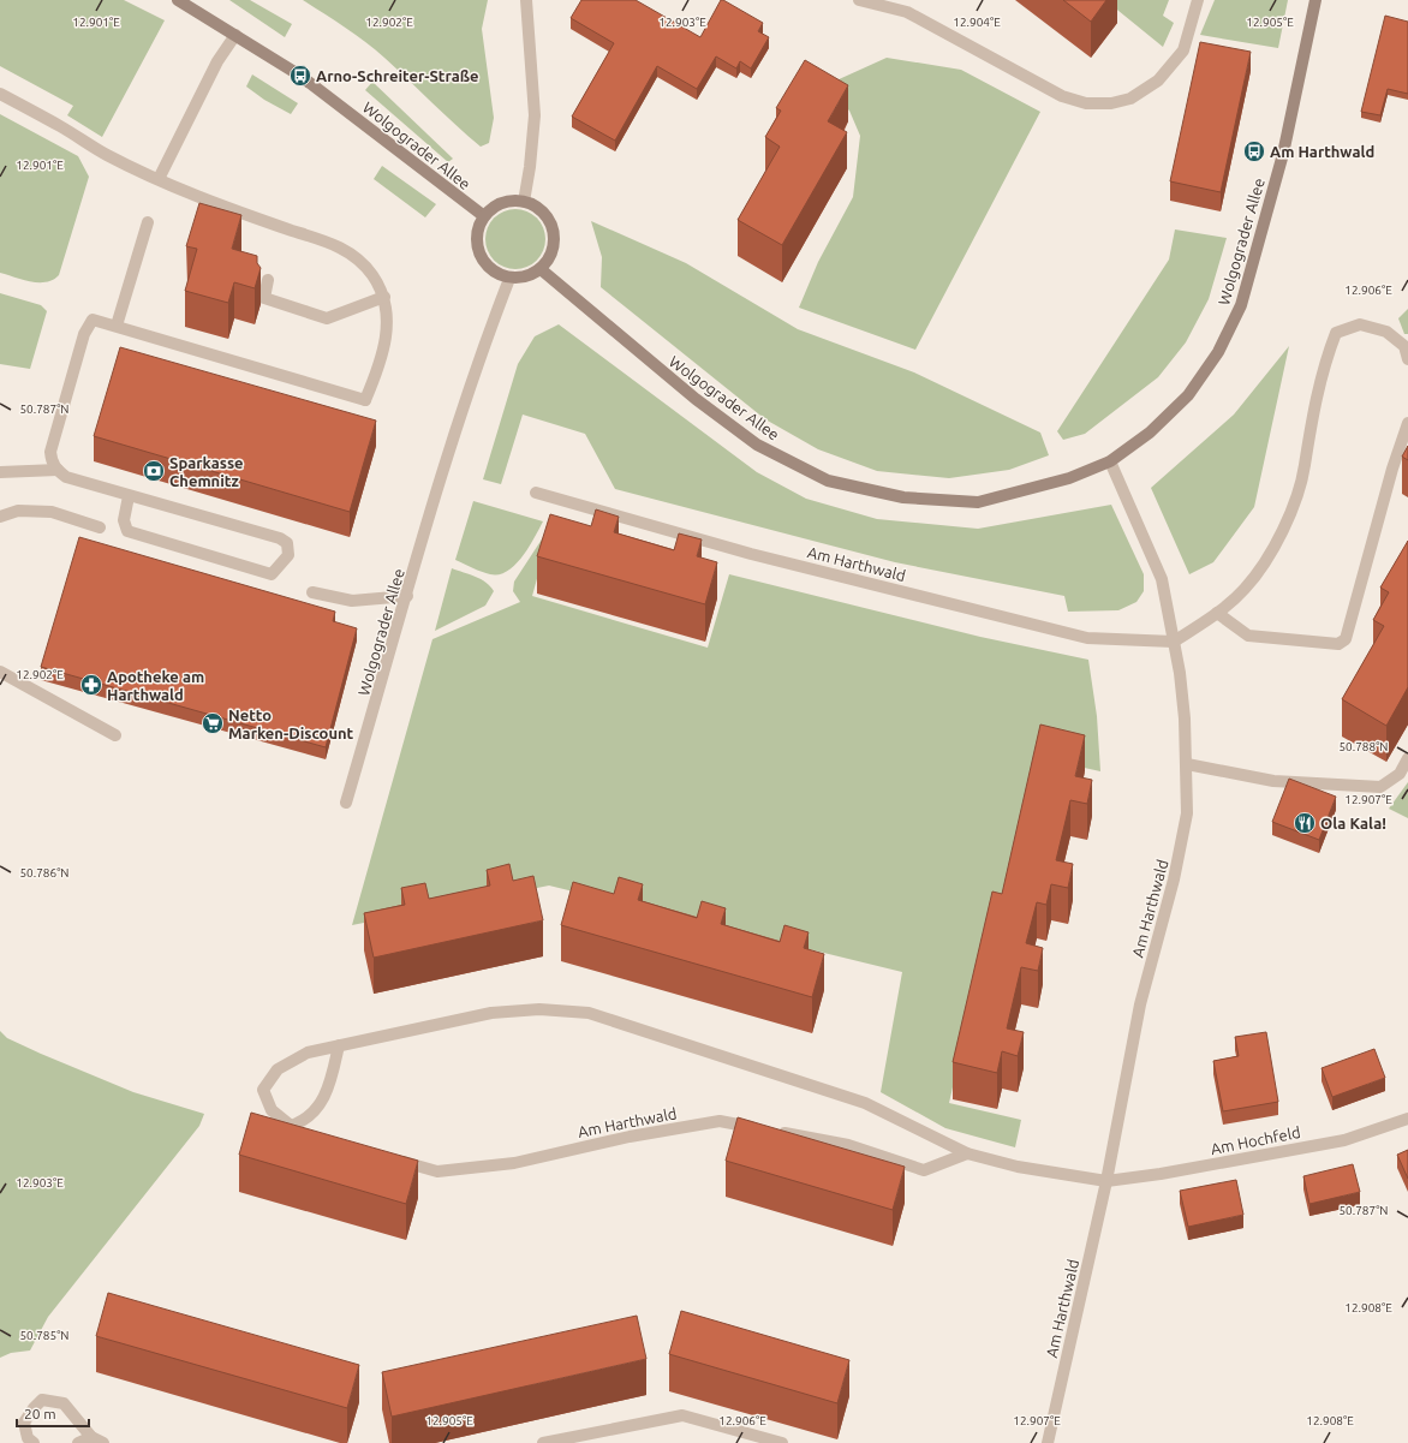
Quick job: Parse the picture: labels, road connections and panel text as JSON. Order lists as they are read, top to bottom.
{
  "streets": {
    "main road": ["Wolgograder Allee"],
    "street": ["Am Harthwald", "Am Hochfeld"]
  },
  "crossings": [
    ["Wolgograder Allee", "Am Harthwald"],
    ["Am Harthwald", "Am Hochfeld"]
  ],
  "places": {
    "bus stop": ["Arno-Schreiter-Straße", "Am Harthwald"],
    "bank": ["Sparkasse Chemnitz"],
    "pharmacy": ["Apotheke am Harthwald"],
    "supermarket": ["Netto Marken-Discount"],
    "restaurant": ["Ola Kala!"]
  },
  "scale_bar": "20 m",
  "coordinates": [
    "12.902°E",
    "12.903°E",
    "12.901°E",
    "12.904°E",
    "12.905°E",
    "12.906°E",
    "50.787°N",
    "50.788°N",
    "12.907°E",
    "50.786°N",
    "12.908°E",
    "50.785°N"
  ]
}
